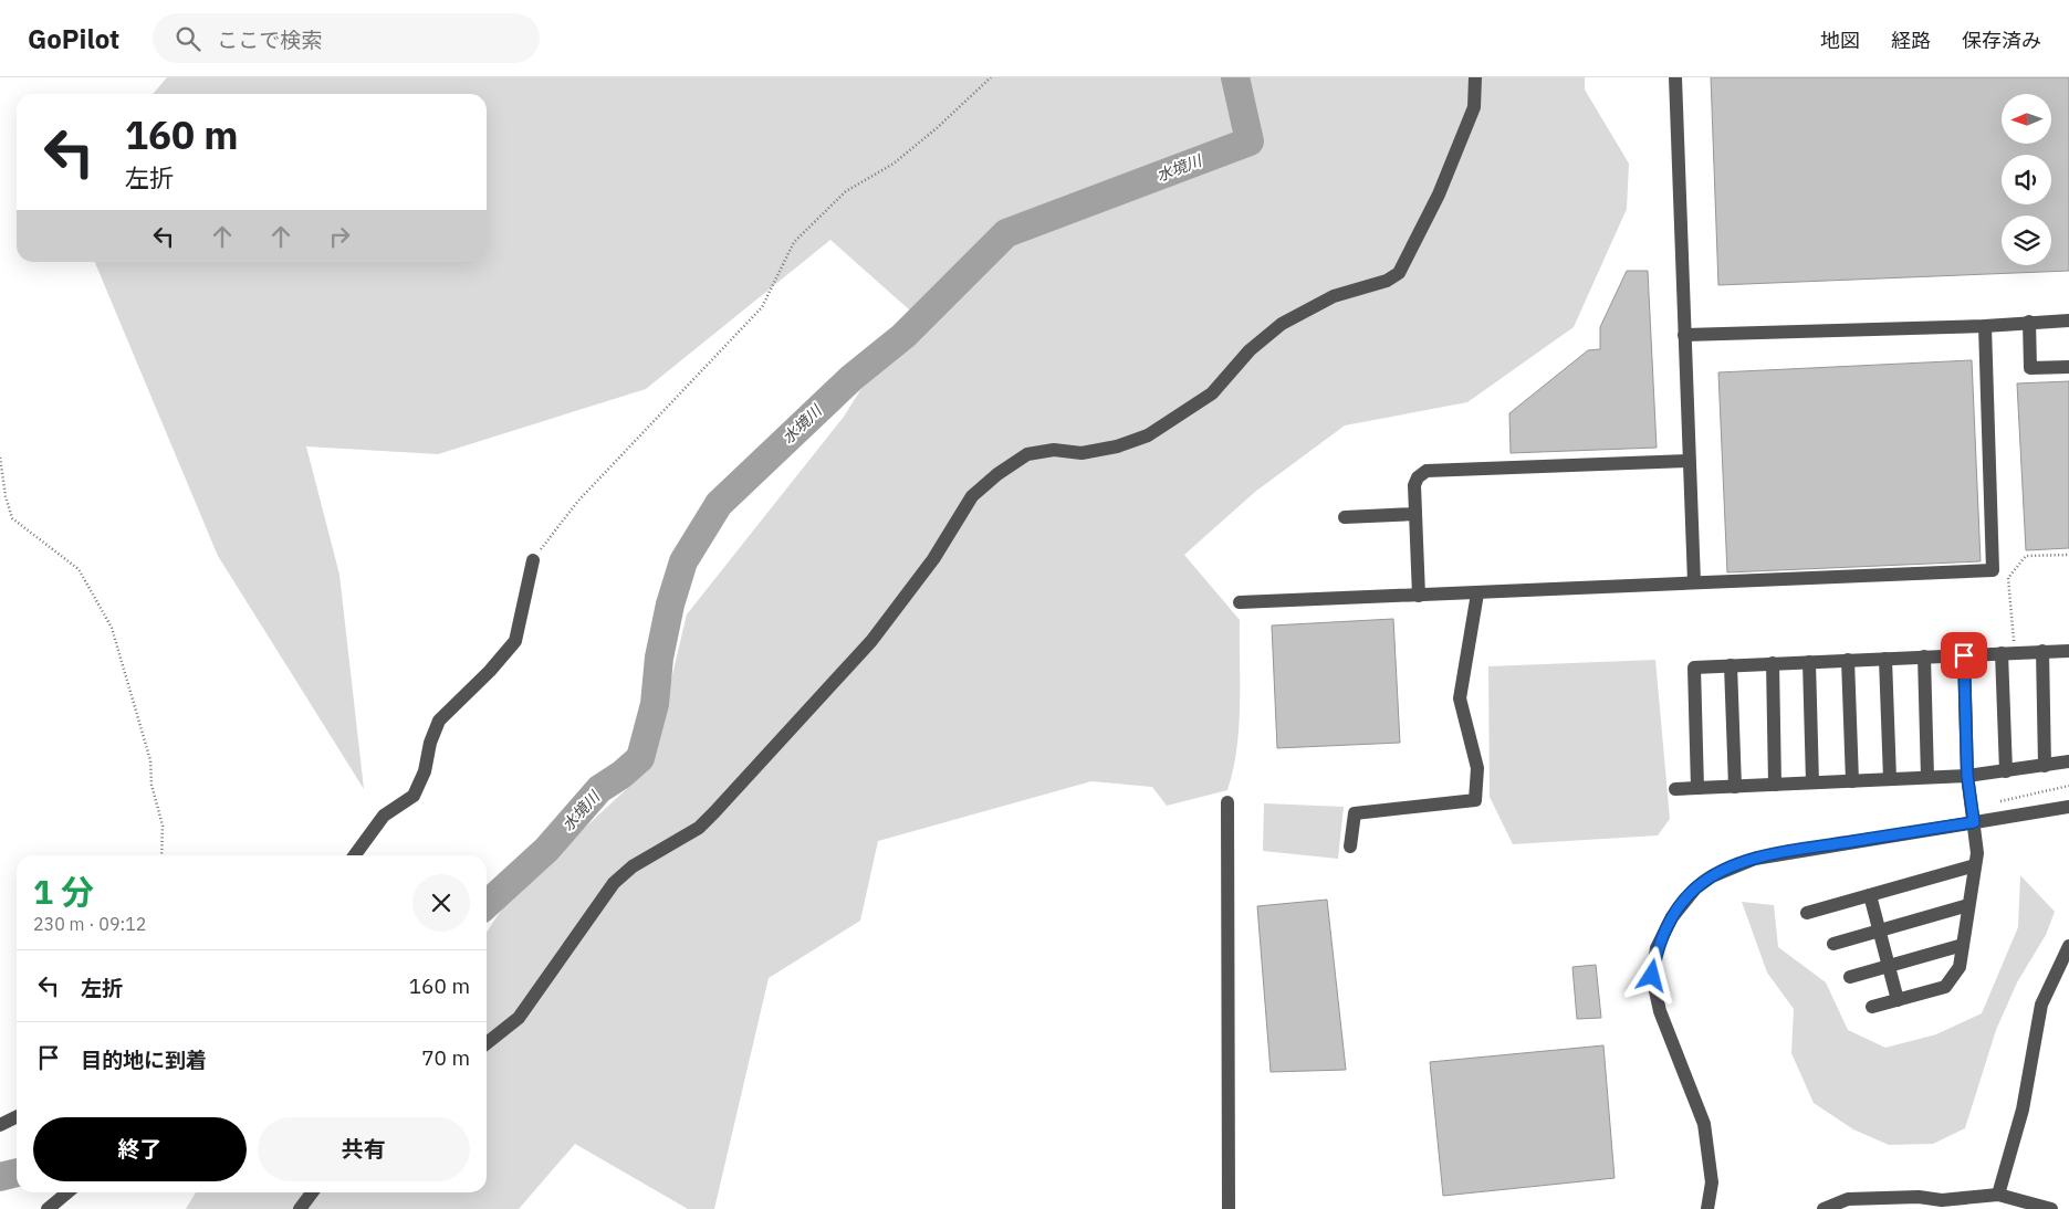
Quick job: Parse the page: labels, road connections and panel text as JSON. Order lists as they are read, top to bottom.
{
  "water": ["水境川"],
  "north": "left",
  "page": {
    "header": "GoPilot",
    "search": "ここで検索",
    "nav": ["地図", "経路", "保存済み"],
    "turn": ["160 m", "左折"],
    "heading": ["1 分", "230 m · 09:12"],
    "list": [
      {
        "name": "左折",
        "value": "160 m"
      },
      {
        "name": "目的地に到着",
        "value": "70 m"
      }
    ],
    "buttons": ["終了", "共有"]
  }
}
